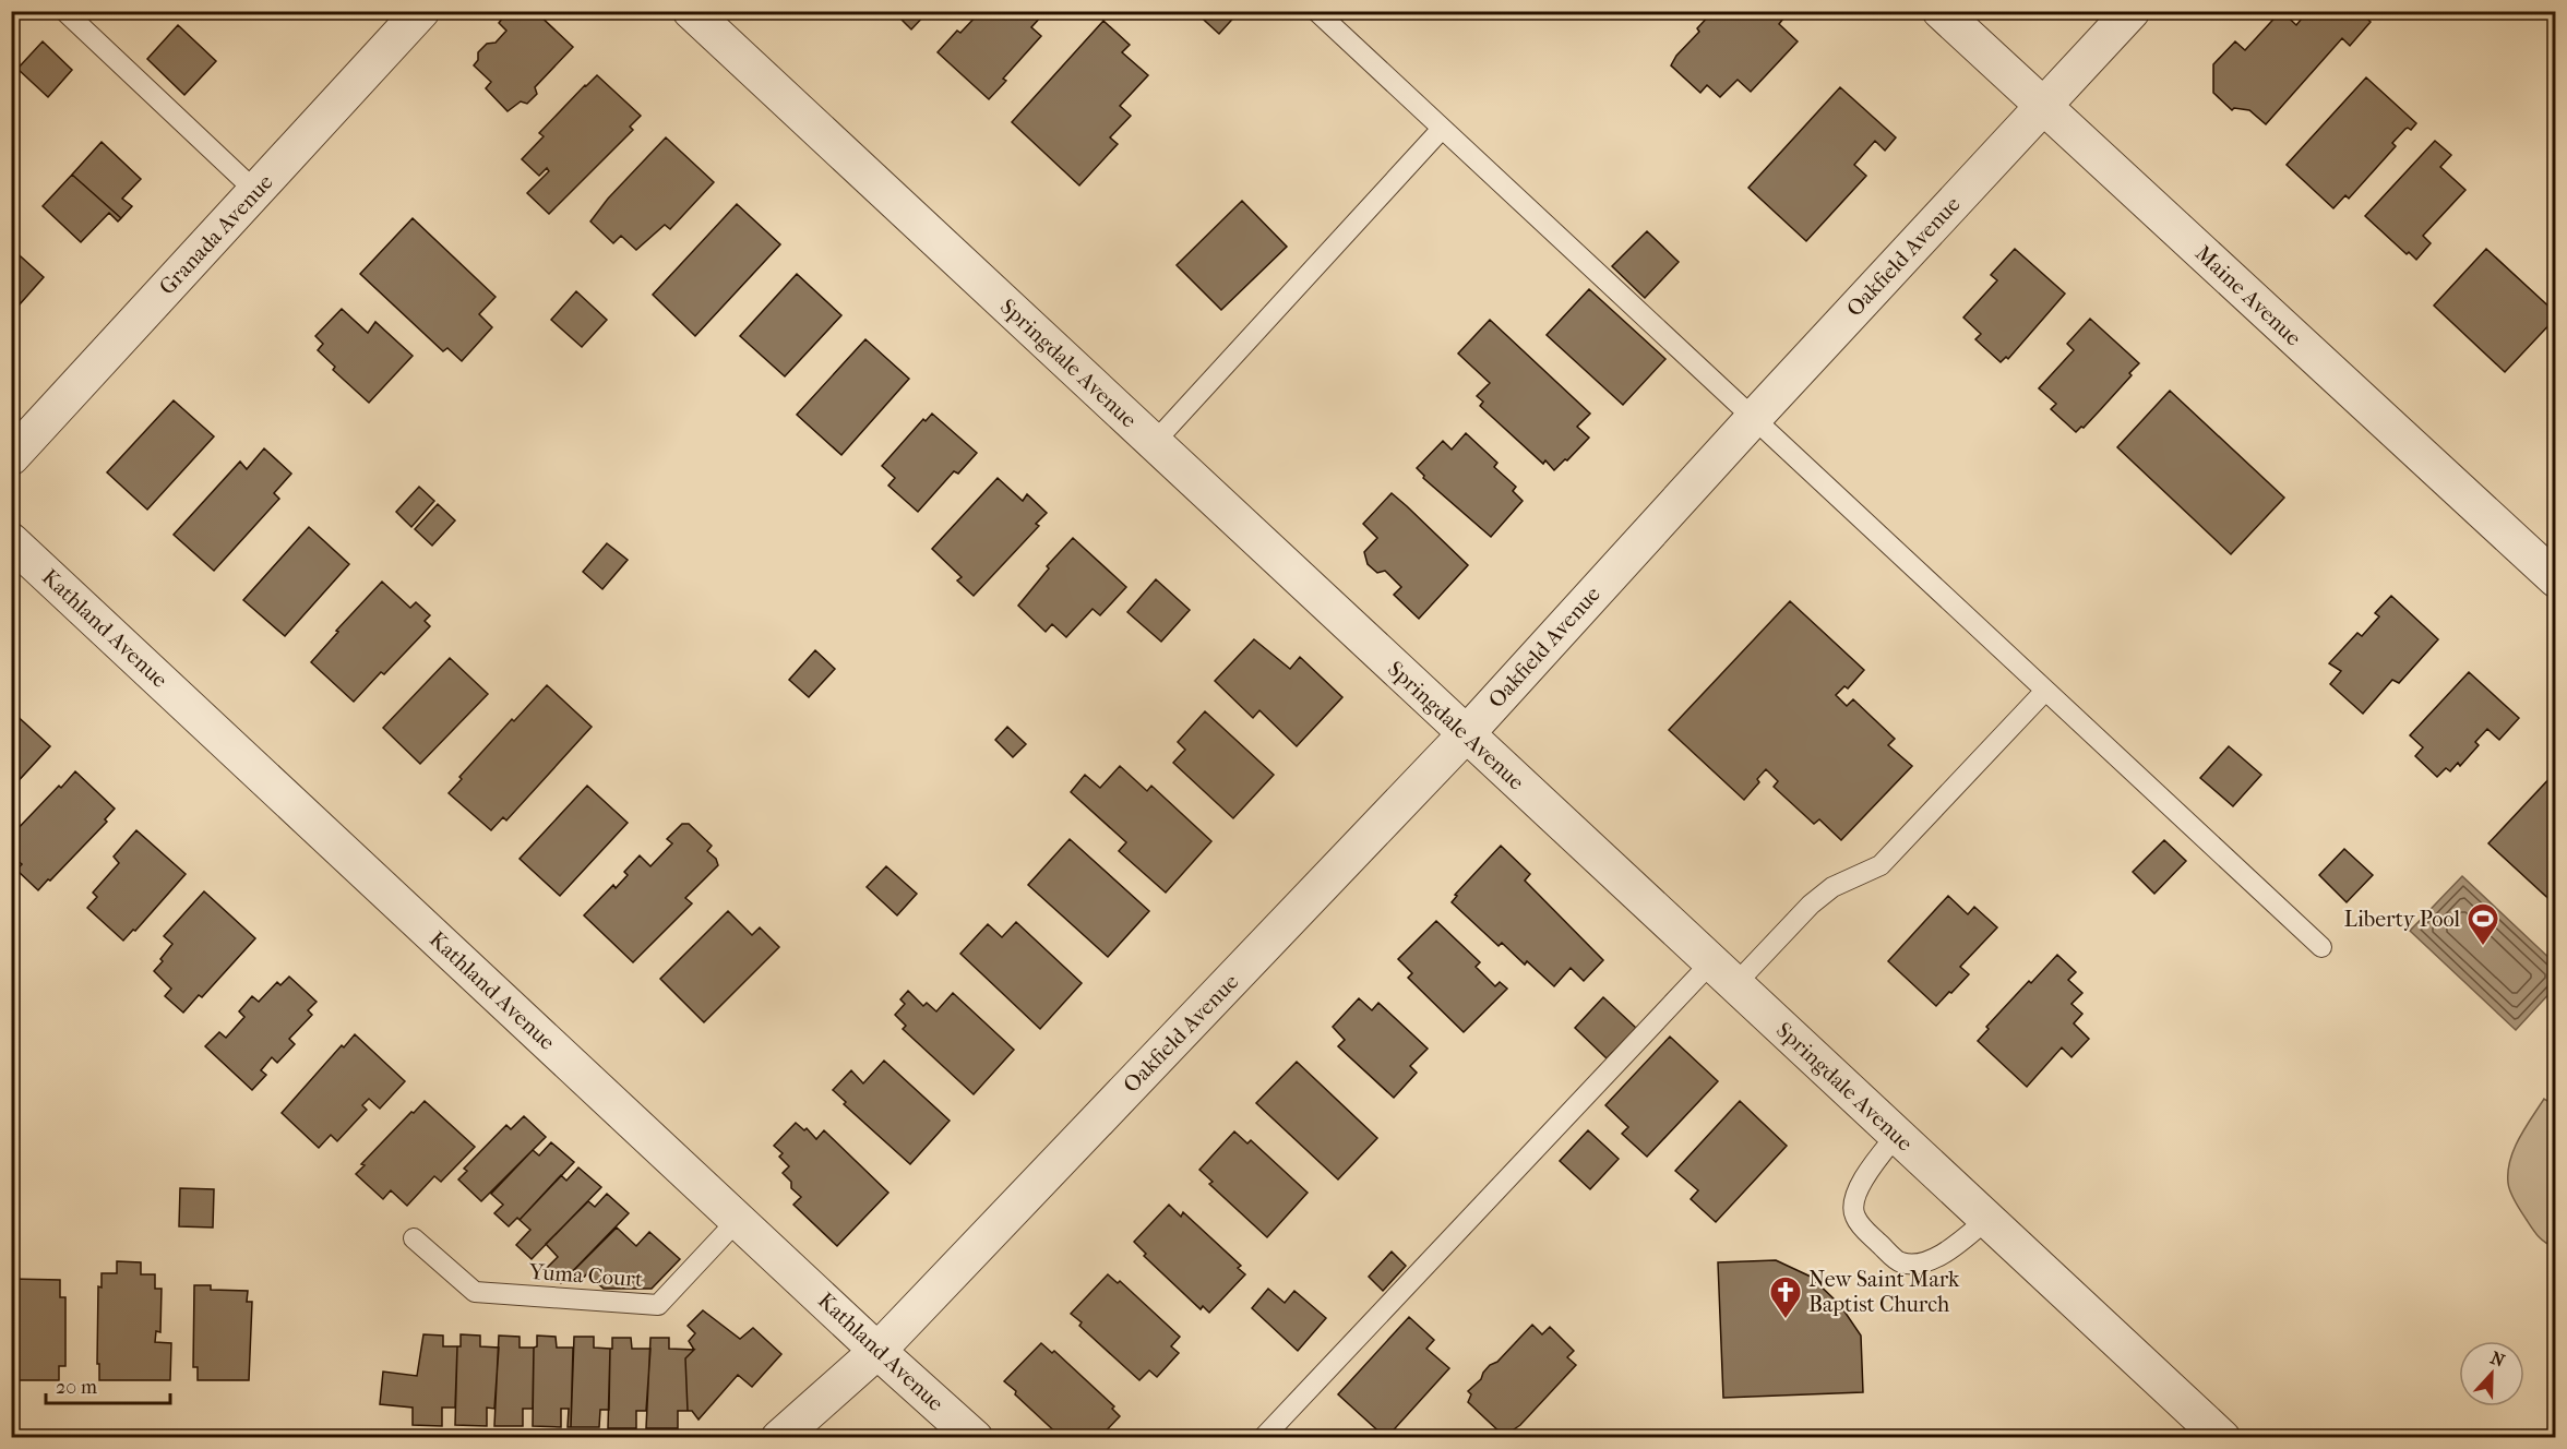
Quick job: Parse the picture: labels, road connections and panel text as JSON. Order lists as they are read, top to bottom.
{
  "streets": {
    "street": [
      "Granada Avenue",
      "Oakfield Avenue",
      "Maine Avenue",
      "Springdale Avenue",
      "Kathland Avenue"
    ],
    "lane": ["Yuma Court"]
  },
  "crossings": [
    ["Oakfield Avenue", "Maine Avenue"],
    ["Oakfield Avenue", "Springdale Avenue"],
    ["Oakfield Avenue", "Kathland Avenue"],
    ["Kathland Avenue", "Yuma Court"]
  ],
  "places": {
    "sports": ["Liberty Pool"],
    "church": ["New Saint Mark Baptist Church"]
  },
  "scale_bar": "20 m",
  "north": "top"
}
